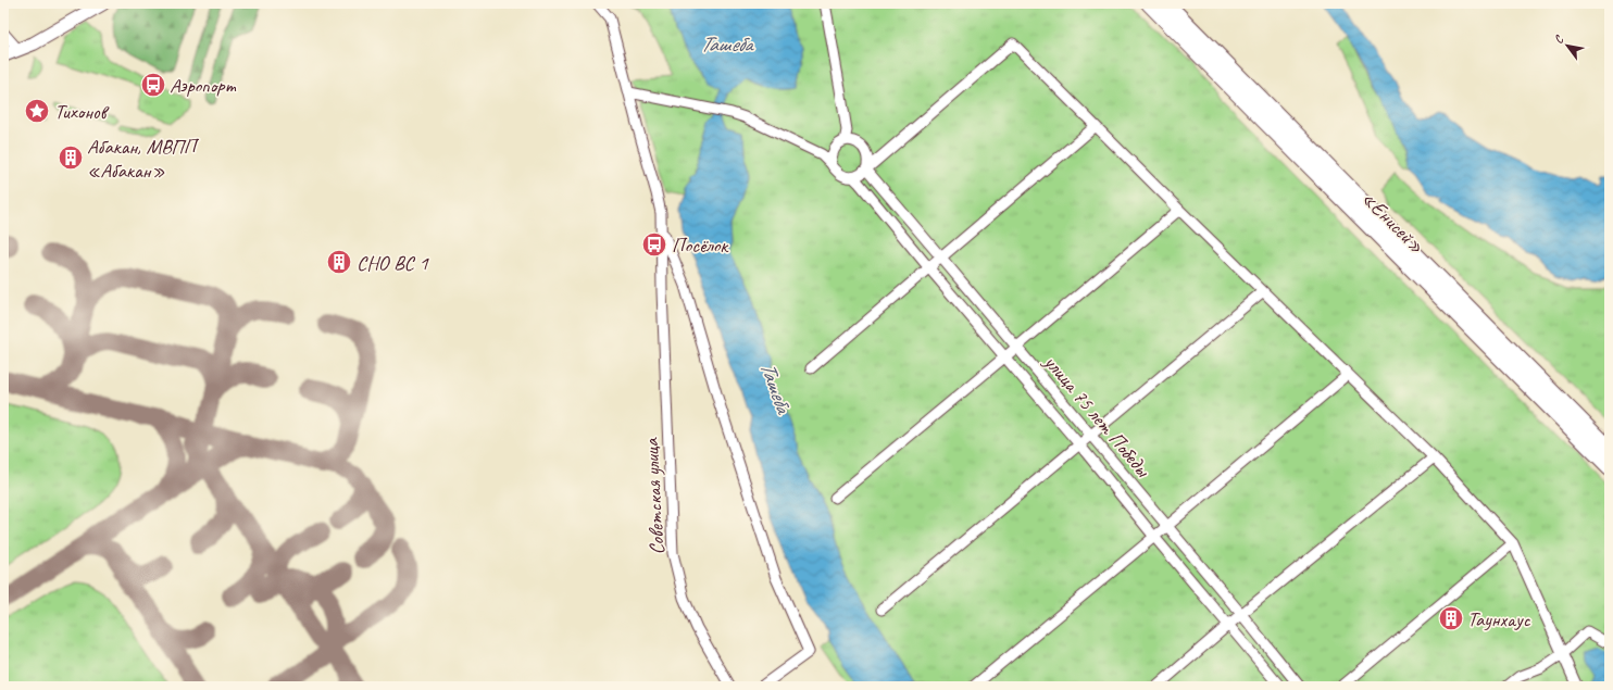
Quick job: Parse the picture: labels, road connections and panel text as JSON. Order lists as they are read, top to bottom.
{
  "streets": {
    "highway": ["«Енисей»"],
    "street": ["улица 75 лет Победы", "Советская улица"]
  },
  "water": ["Ташеба"],
  "places": {
    "bus stop": ["Аэропорт", "Посёлок"],
    "place": ["Тихонов"],
    "building": ["Абакан, МВПП «Абакан»", "СНО ВС 1", "Таунхаус"]
  },
  "north": "top left"
}
